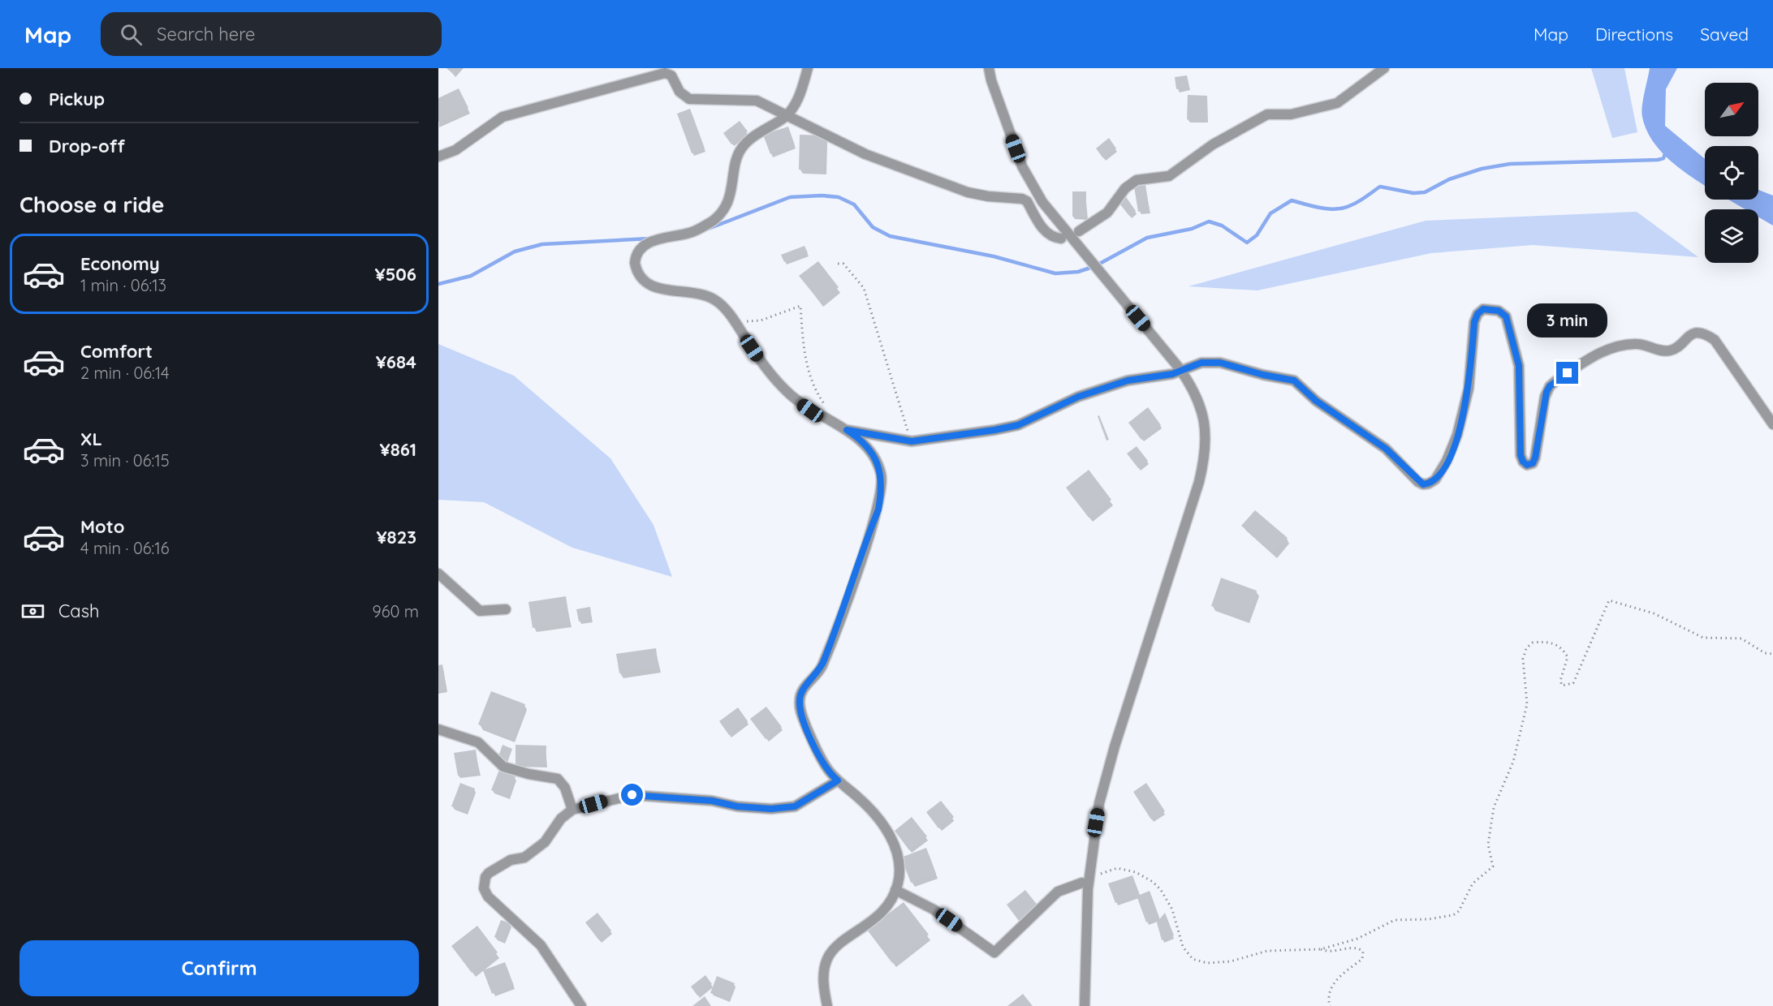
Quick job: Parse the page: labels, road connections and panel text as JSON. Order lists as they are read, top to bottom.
{
  "north": "top right",
  "page": {
    "header": "Map",
    "search": "Search here",
    "nav": ["Map", "Directions", "Saved"],
    "banner": ["Pickup", "Drop-off"],
    "heading": "Choose a ride",
    "list": [
      {
        "name": "Economy",
        "note": "1 min · 06:13",
        "value": "¥506"
      },
      {
        "name": "Comfort",
        "note": "2 min · 06:14",
        "value": "¥684"
      },
      {
        "name": "XL",
        "note": "3 min · 06:15",
        "value": "¥861"
      },
      {
        "name": "Moto",
        "note": "4 min · 06:16",
        "value": "¥823"
      }
    ],
    "bubble": "3 min",
    "pay": ["Cash", "960 m"],
    "buttons": "Confirm"
  }
}
